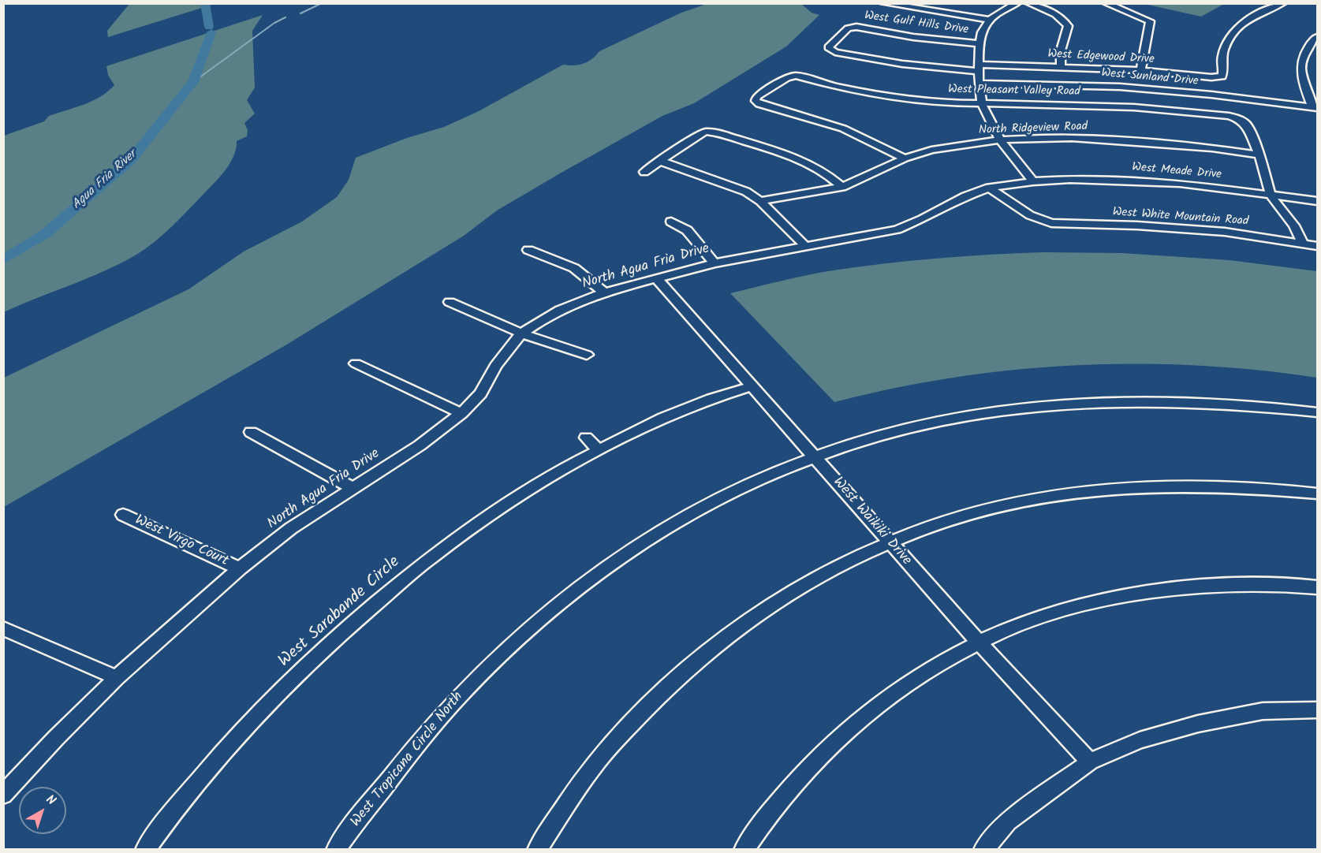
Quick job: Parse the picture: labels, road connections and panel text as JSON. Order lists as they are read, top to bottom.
{
  "streets": {
    "street": [
      "West Gulf Hills Drive",
      "West Edgewood Drive",
      "West Sunland Drive",
      "West Pleasant Valley Road",
      "North Ridgeview Road",
      "West Meade Drive",
      "West White Mountain Road",
      "North Agua Fria Drive",
      "West Waikiki Drive",
      "West Virgo Court",
      "West Sarabande Circle",
      "West Tropicana Circle North"
    ]
  },
  "crossings": [
    ["West Gulf Hills Drive", "West Edgewood Drive"],
    ["West Pleasant Valley Road", "North Ridgeview Road"],
    ["West Meade Drive", "North Agua Fria Drive"],
    ["West White Mountain Road", "North Agua Fria Drive"],
    ["North Agua Fria Drive", "West Waikiki Drive"],
    ["North Agua Fria Drive", "West Virgo Court"],
    ["West Waikiki Drive", "West Sarabande Circle"],
    ["West Waikiki Drive", "West Tropicana Circle North"]
  ],
  "water": ["Agua Fria River"],
  "north": "top right"
}
